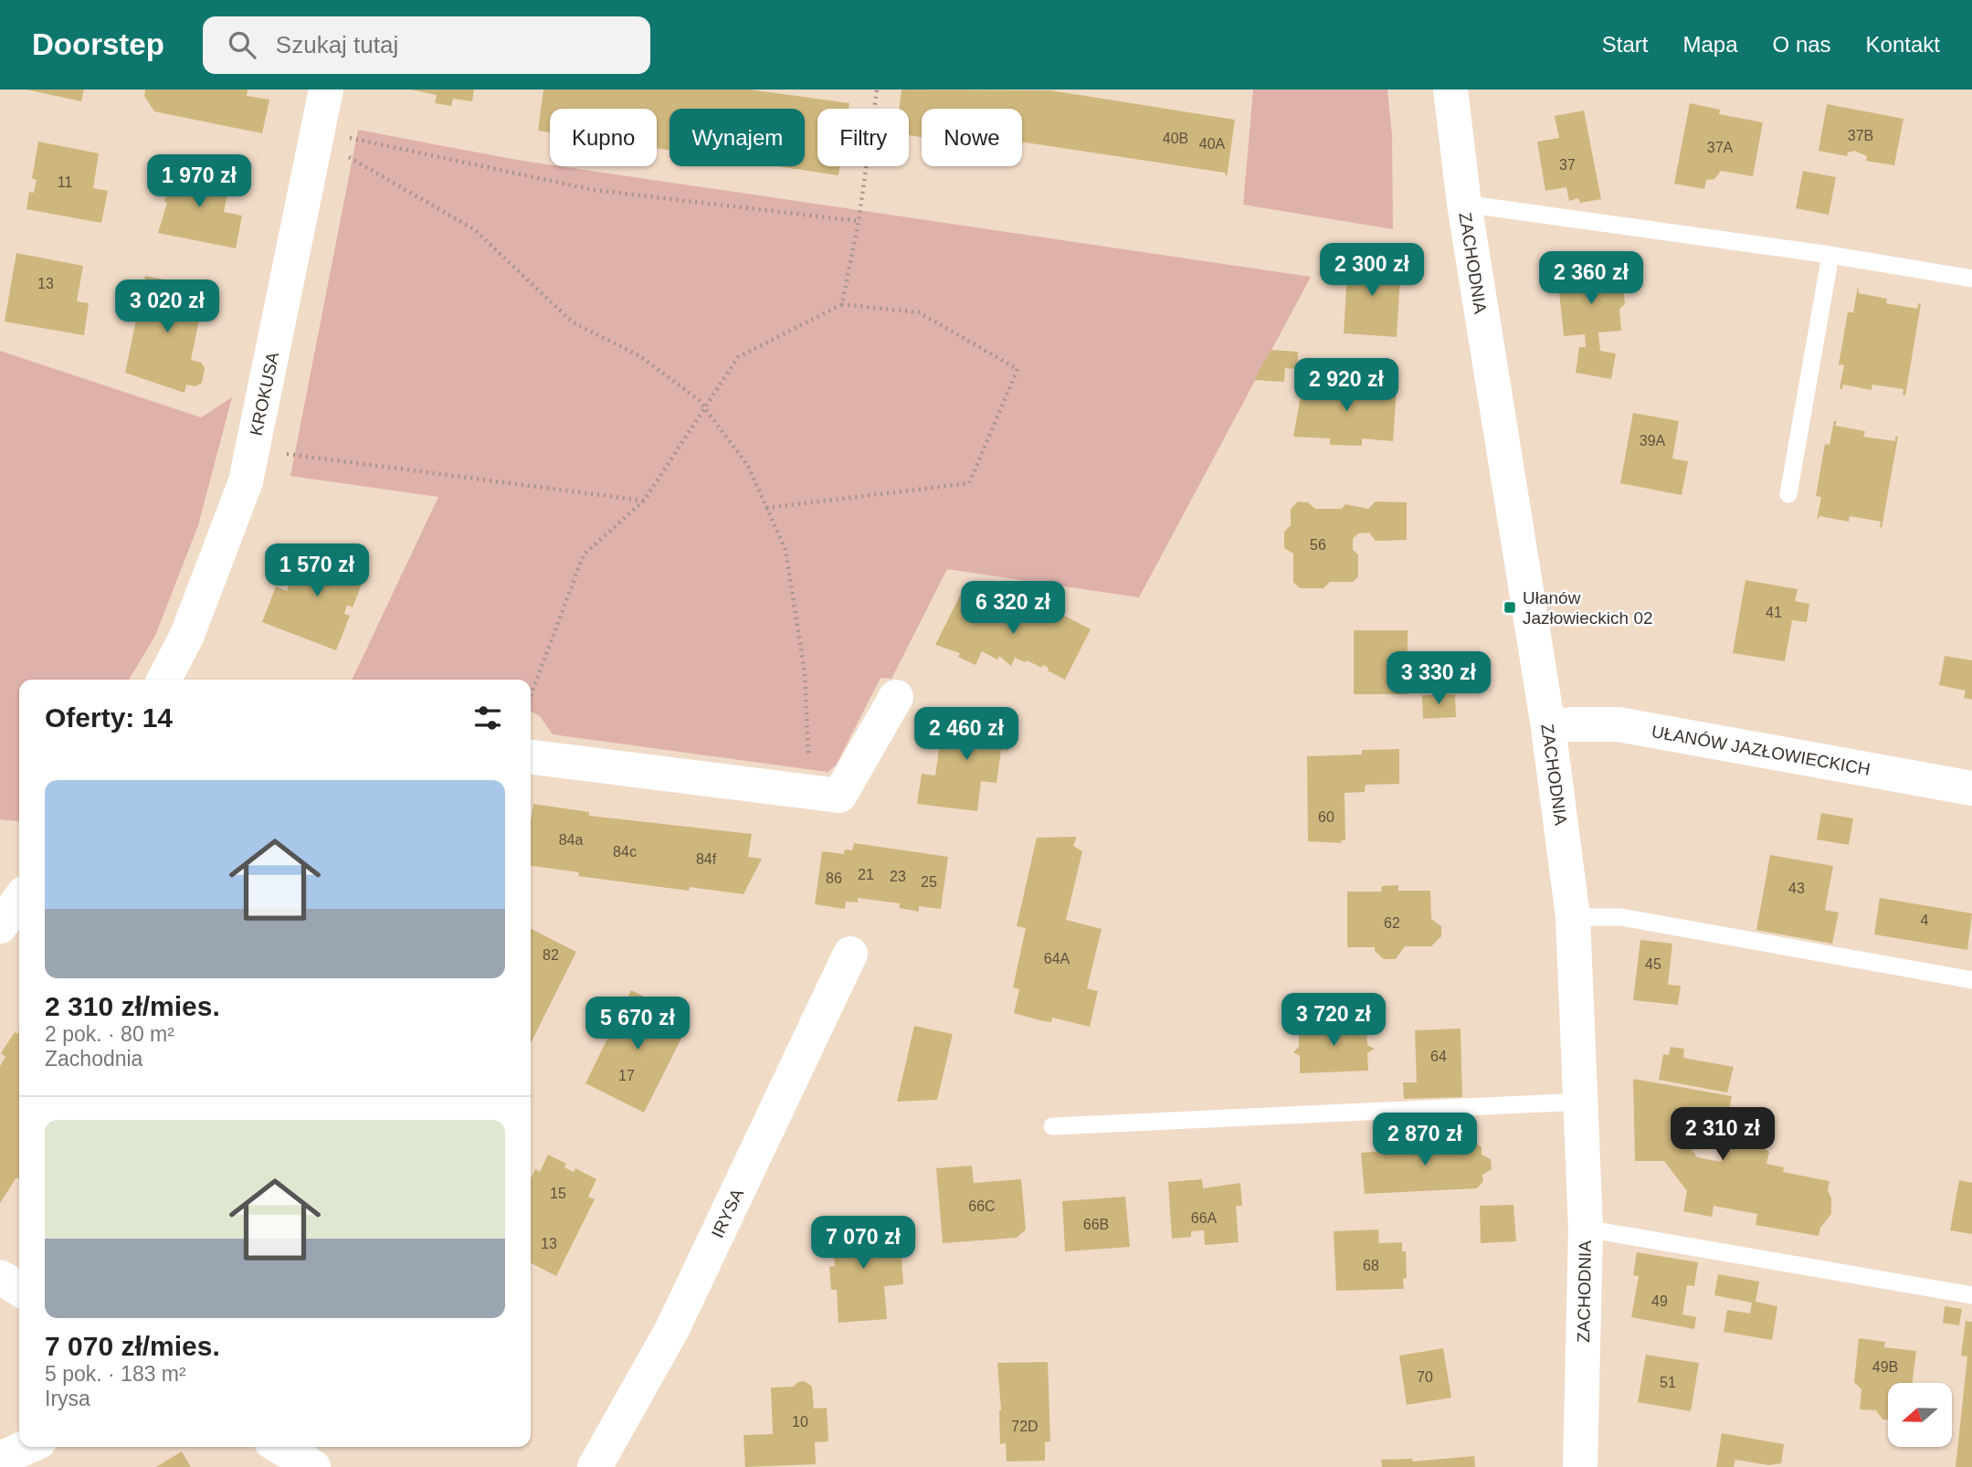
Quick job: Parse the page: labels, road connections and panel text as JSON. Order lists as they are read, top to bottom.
{
  "streets": {
    "street": [
      "ZACHODNIA",
      "KROKUSA",
      "UŁANÓW JAZŁOWIECKICH",
      "IRYSA"
    ]
  },
  "crossings": [
    ["ZACHODNIA", "UŁANÓW JAZŁOWIECKICH"]
  ],
  "places": {
    "transit": ["Ułanów Jazłowieckich 02"]
  },
  "house_numbers": [
    "37B",
    "40B",
    "40A",
    "37A",
    "37",
    "11",
    "13",
    "39A",
    "56",
    "41",
    "60",
    "84a",
    "84c",
    "84f",
    "21",
    "23",
    "86",
    "25",
    "43",
    "4",
    "62",
    "82",
    "64A",
    "45",
    "64",
    "17",
    "15",
    "66C",
    "66A",
    "66B",
    "13",
    "68",
    "49",
    "49B",
    "70",
    "51",
    "10",
    "72D"
  ],
  "north": "left",
  "page": {
    "header": "Doorstep",
    "search": "Szukaj tutaj",
    "nav": [
      "Start",
      "Mapa",
      "O nas",
      "Kontakt"
    ],
    "chip": [
      "Kupno",
      "Wynajem",
      "Filtry",
      "Nowe"
    ],
    "price": [
      "1 970 zł",
      "2 300 zł",
      "2 360 zł",
      "3 020 zł",
      "2 920 zł",
      "1 570 zł",
      "6 320 zł",
      "3 330 zł",
      "2 460 zł",
      "3 720 zł",
      "5 670 zł",
      "2 310 zł",
      "2 870 zł",
      "7 070 zł"
    ],
    "heading": "Oferty: 14",
    "list": [
      {
        "name": "2 310 zł/mies.",
        "note": "2 pok. · 80 m² · Zachodnia"
      },
      {
        "name": "7 070 zł/mies.",
        "note": "5 pok. · 183 m² · Irysa"
      }
    ]
  }
}
